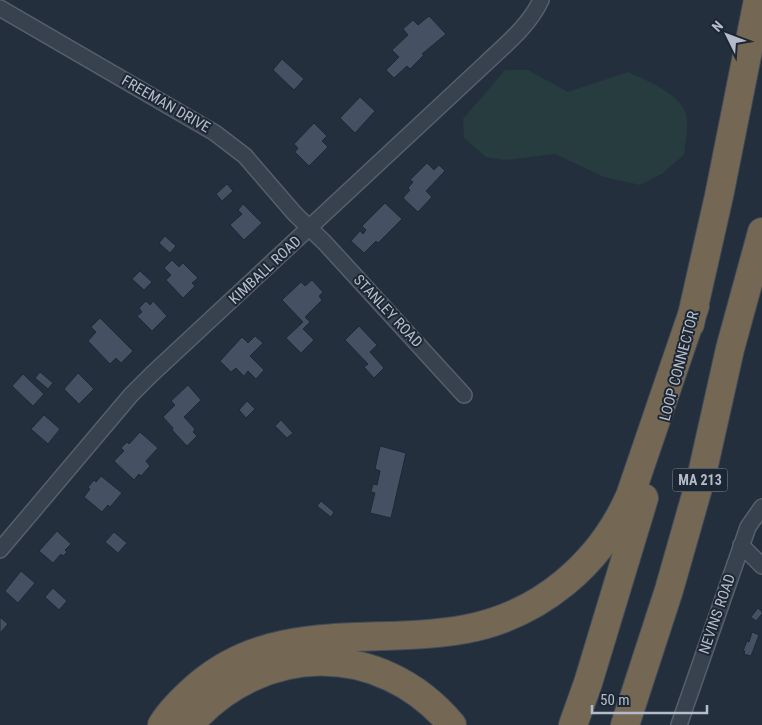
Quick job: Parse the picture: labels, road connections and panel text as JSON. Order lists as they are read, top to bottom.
{
  "streets": {
    "highway": ["LOOP CONNECTOR", "MA 213"],
    "street": [
      "FREEMAN DRIVE",
      "KIMBALL ROAD",
      "STANLEY ROAD",
      "NEVINS ROAD"
    ]
  },
  "crossings": [
    ["FREEMAN DRIVE", "KIMBALL ROAD"],
    ["FREEMAN DRIVE", "STANLEY ROAD"],
    ["KIMBALL ROAD", "STANLEY ROAD"]
  ],
  "scale_bar": "50 m",
  "north": "top left"
}
